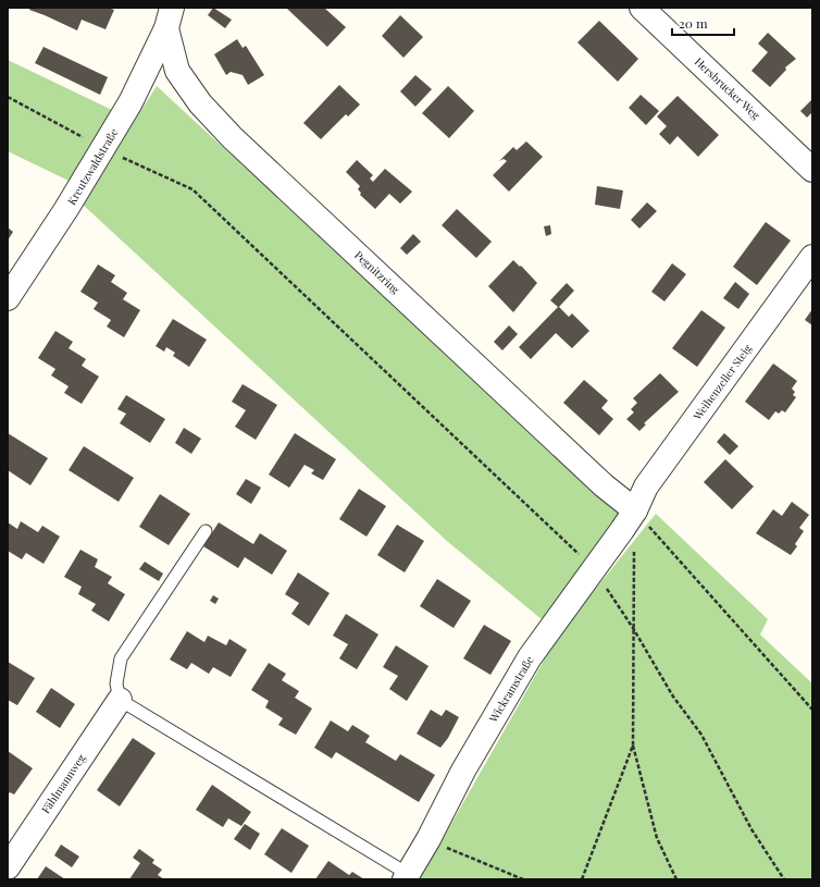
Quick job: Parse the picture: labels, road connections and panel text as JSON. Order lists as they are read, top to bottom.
{
  "streets": {
    "street": [
      "Hersbrucker Weg",
      "Kreutzwaldstraße",
      "Pegnitzring",
      "Weihenzeller Steig",
      "Wickramstraße",
      "Fählmannweg"
    ]
  },
  "crossings": [
    ["Kreutzwaldstraße", "Pegnitzring"],
    ["Pegnitzring", "Weihenzeller Steig"],
    ["Pegnitzring", "Wickramstraße"],
    ["Weihenzeller Steig", "Wickramstraße"]
  ],
  "scale_bar": "20 m"
}
